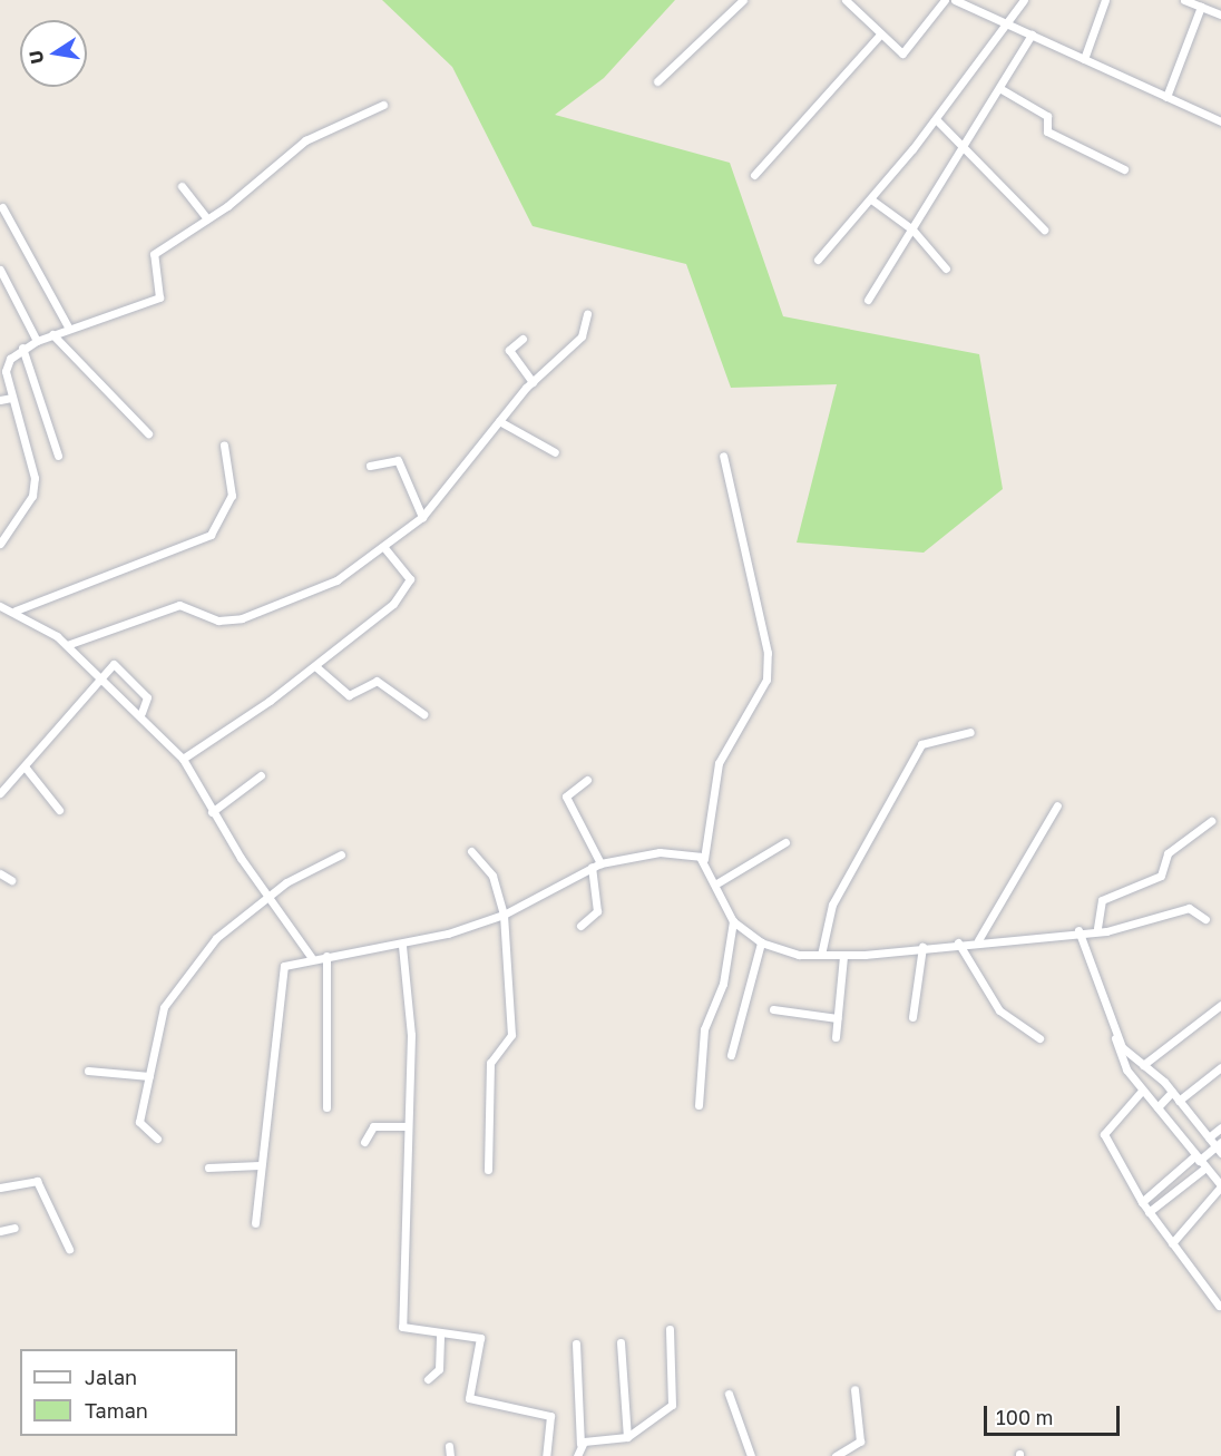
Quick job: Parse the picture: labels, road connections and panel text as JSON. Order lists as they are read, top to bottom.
{
  "legend": ["Jalan", "Taman"],
  "scale_bar": "100 m",
  "north": "left"
}
